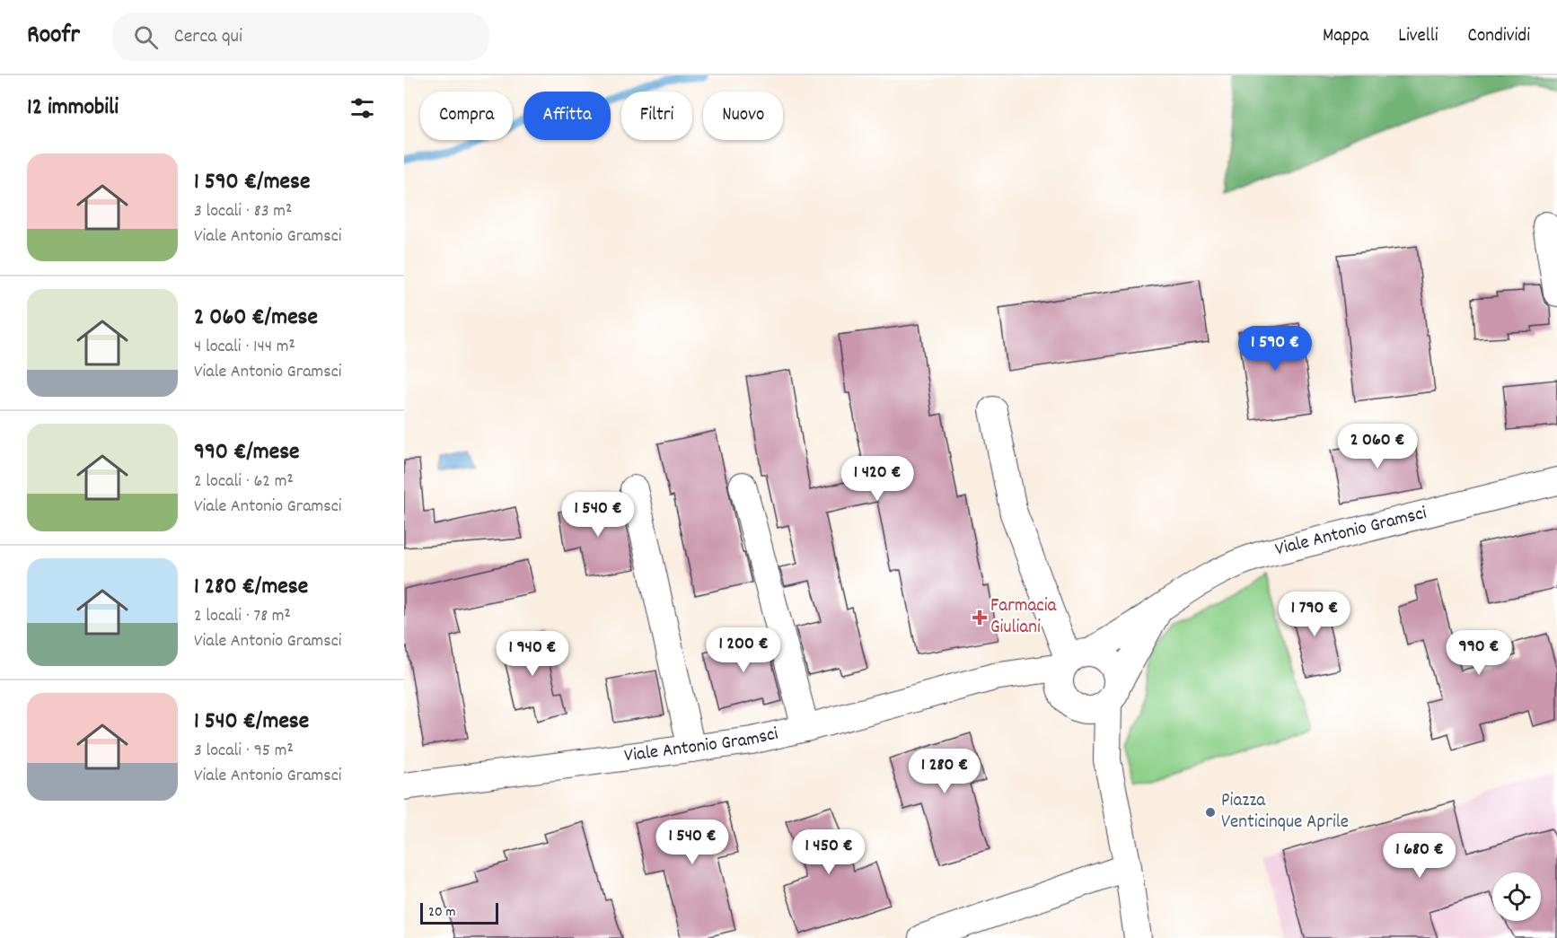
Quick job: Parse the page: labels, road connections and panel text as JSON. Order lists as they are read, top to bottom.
{
  "streets": {
    "street": ["Viale Antonio Gramsci"]
  },
  "places": {
    "health": ["Farmacia Giuliani"],
    "other": ["Piazza Venticinque Aprile"]
  },
  "scale_bar": "20 m",
  "page": {
    "header": "Roofr",
    "search": "Cerca qui",
    "nav": ["Mappa", "Livelli", "Condividi"],
    "heading": "12 immobili",
    "chip": [
      "Compra",
      "Affitta",
      "Filtri",
      "Nuovo"
    ],
    "list": [
      {
        "name": "1 590 €/mese",
        "note": "3 locali · 83 m² · Viale Antonio Gramsci"
      },
      {
        "name": "2 060 €/mese",
        "note": "4 locali · 144 m² · Viale Antonio Gramsci"
      },
      {
        "name": "990 €/mese",
        "note": "2 locali · 62 m² · Viale Antonio Gramsci"
      },
      {
        "name": "1 280 €/mese",
        "note": "2 locali · 78 m² · Viale Antonio Gramsci"
      },
      {
        "name": "1 540 €/mese",
        "note": "3 locali · 95 m² · Viale Antonio Gramsci"
      }
    ],
    "price": [
      "1 590 €",
      "2 060 €",
      "1 420 €",
      "1 540 €",
      "1 790 €",
      "1 200 €",
      "990 €",
      "1 940 €",
      "1 280 €",
      "1 540 €",
      "1 450 €",
      "1 680 €"
    ],
    "scale": "20 m"
  }
}
